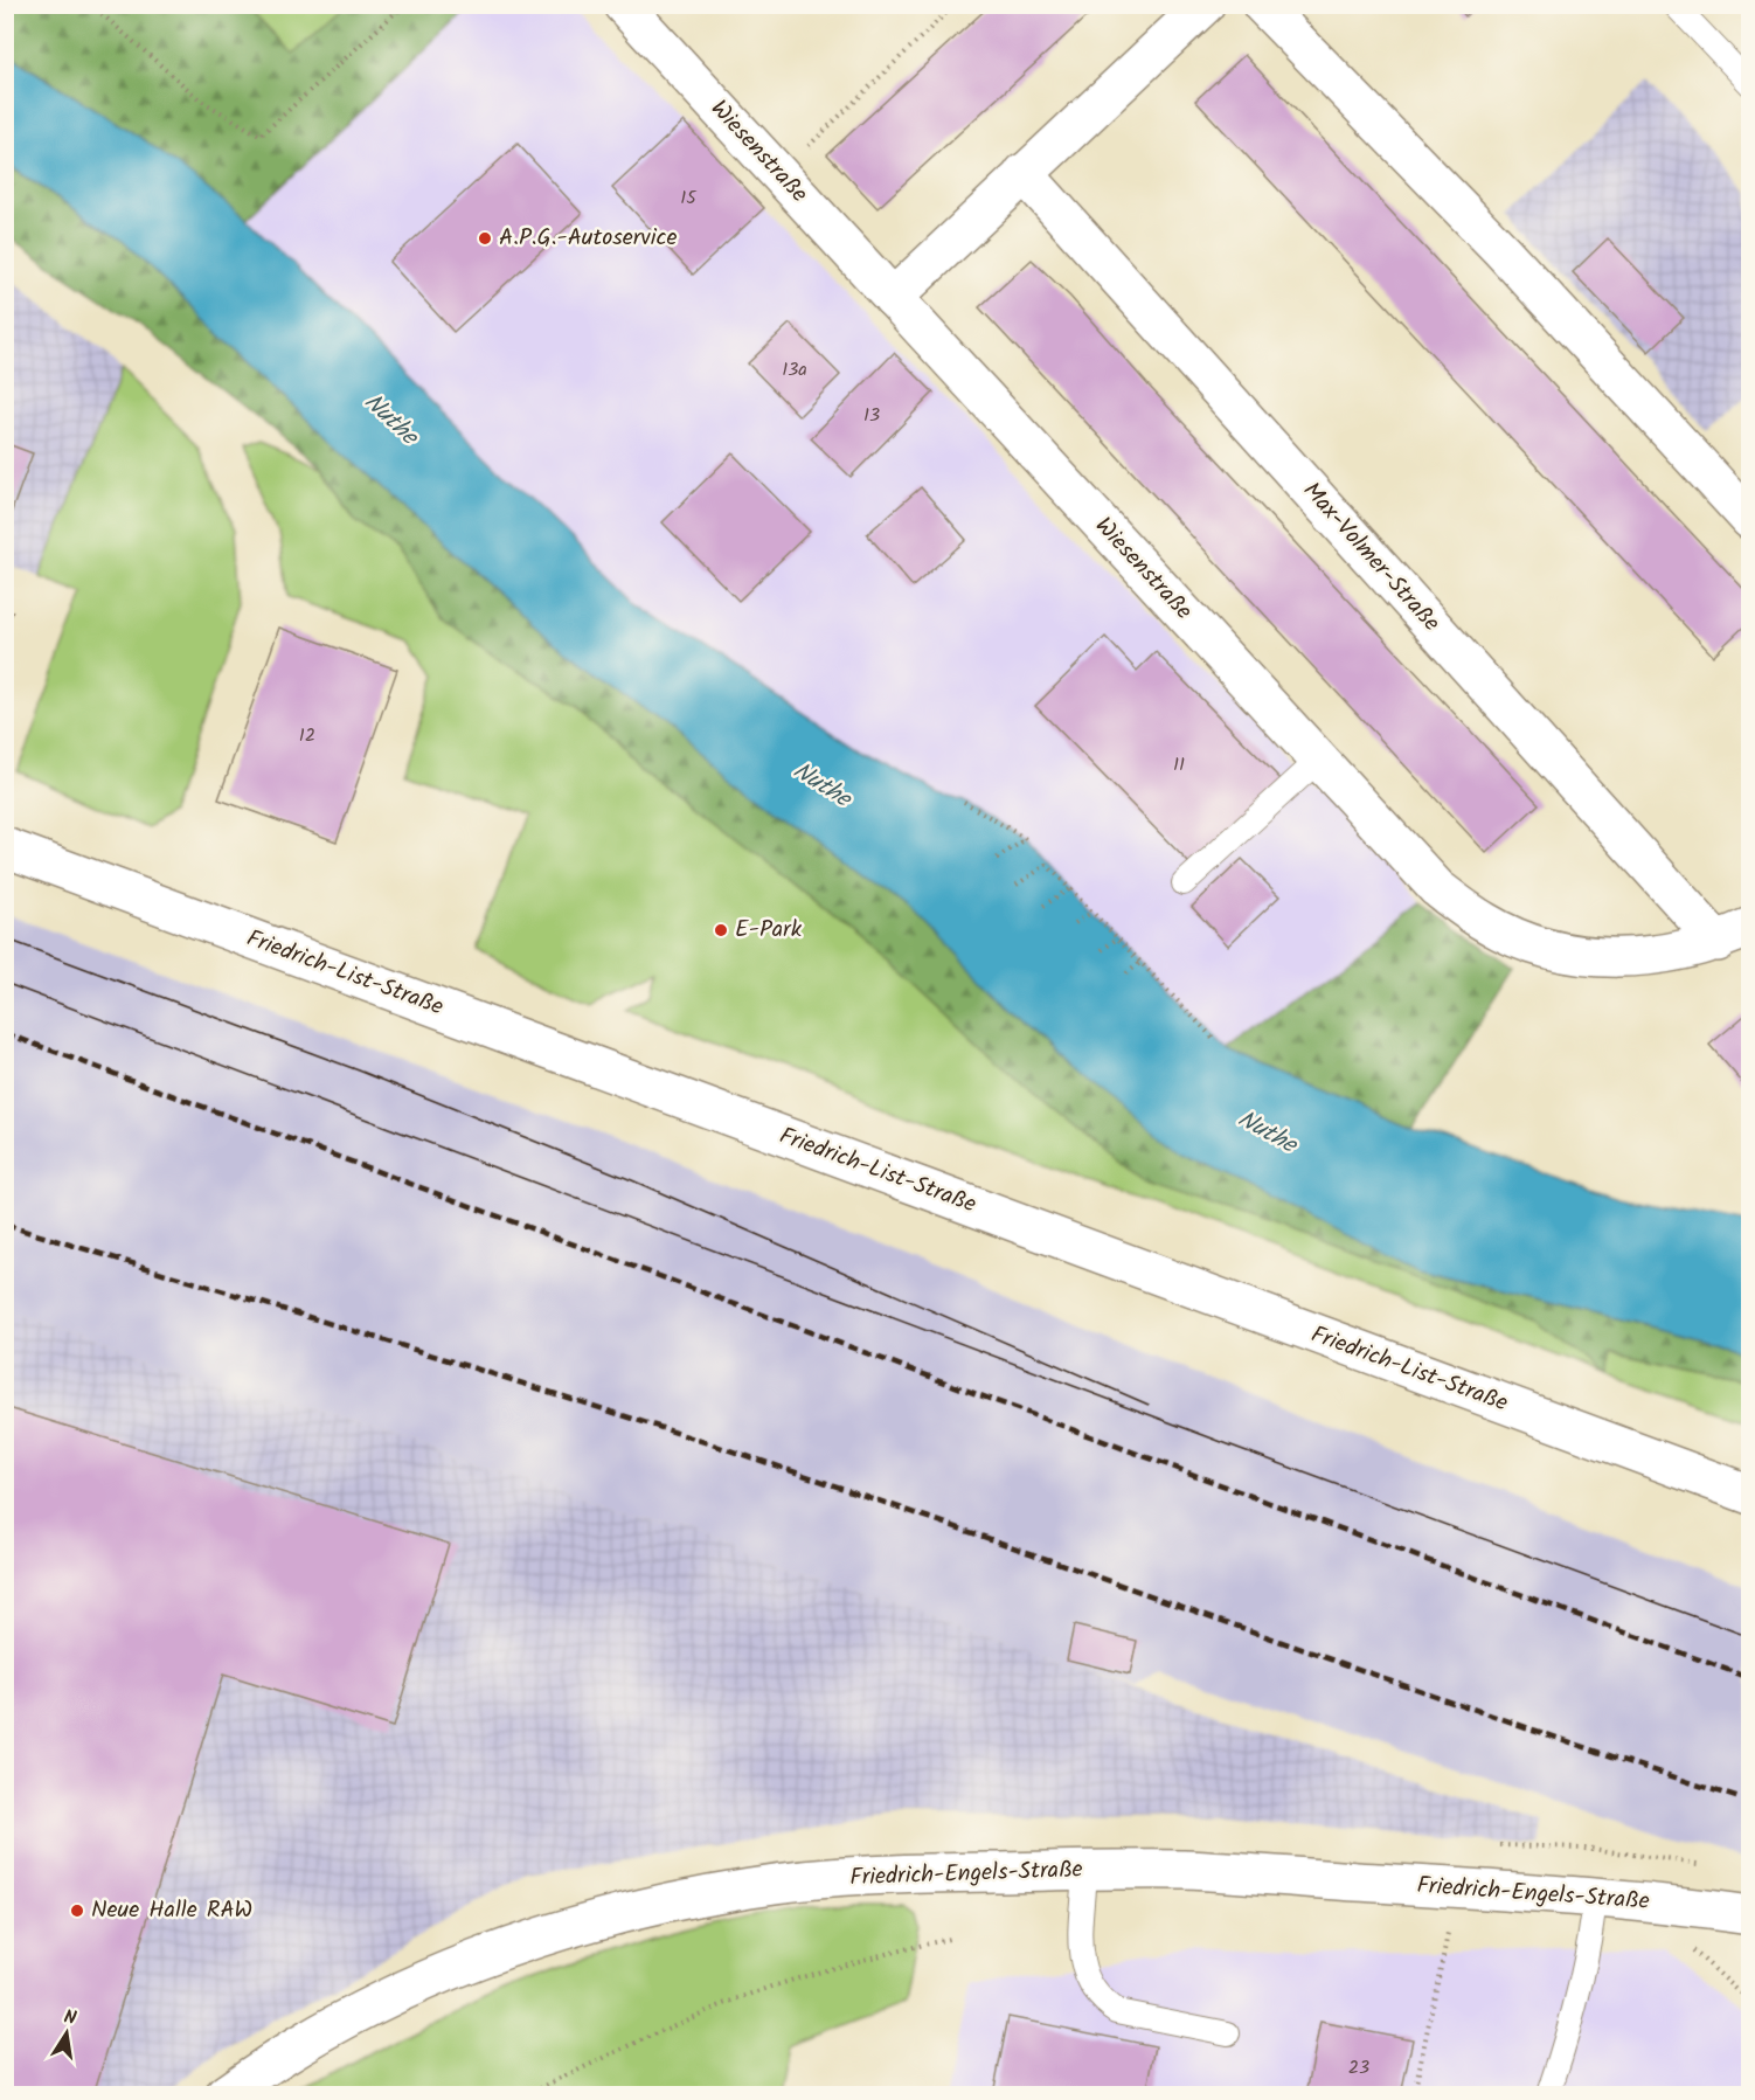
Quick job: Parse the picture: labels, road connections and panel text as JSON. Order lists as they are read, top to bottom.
{
  "streets": {
    "street": [
      "Wiesenstraße",
      "Max-Volmer-Straße",
      "Friedrich-List-Straße",
      "Friedrich-Engels-Straße"
    ]
  },
  "crossings": [
    ["Wiesenstraße", "Max-Volmer-Straße"]
  ],
  "water": ["Nuthe"],
  "places": ["A.P.G.-Autoservice", "E-Park", "Neue Halle RAW"],
  "house_numbers": [
    "15",
    "13a",
    "13",
    "12",
    "11",
    "23"
  ],
  "north": "top"
}
